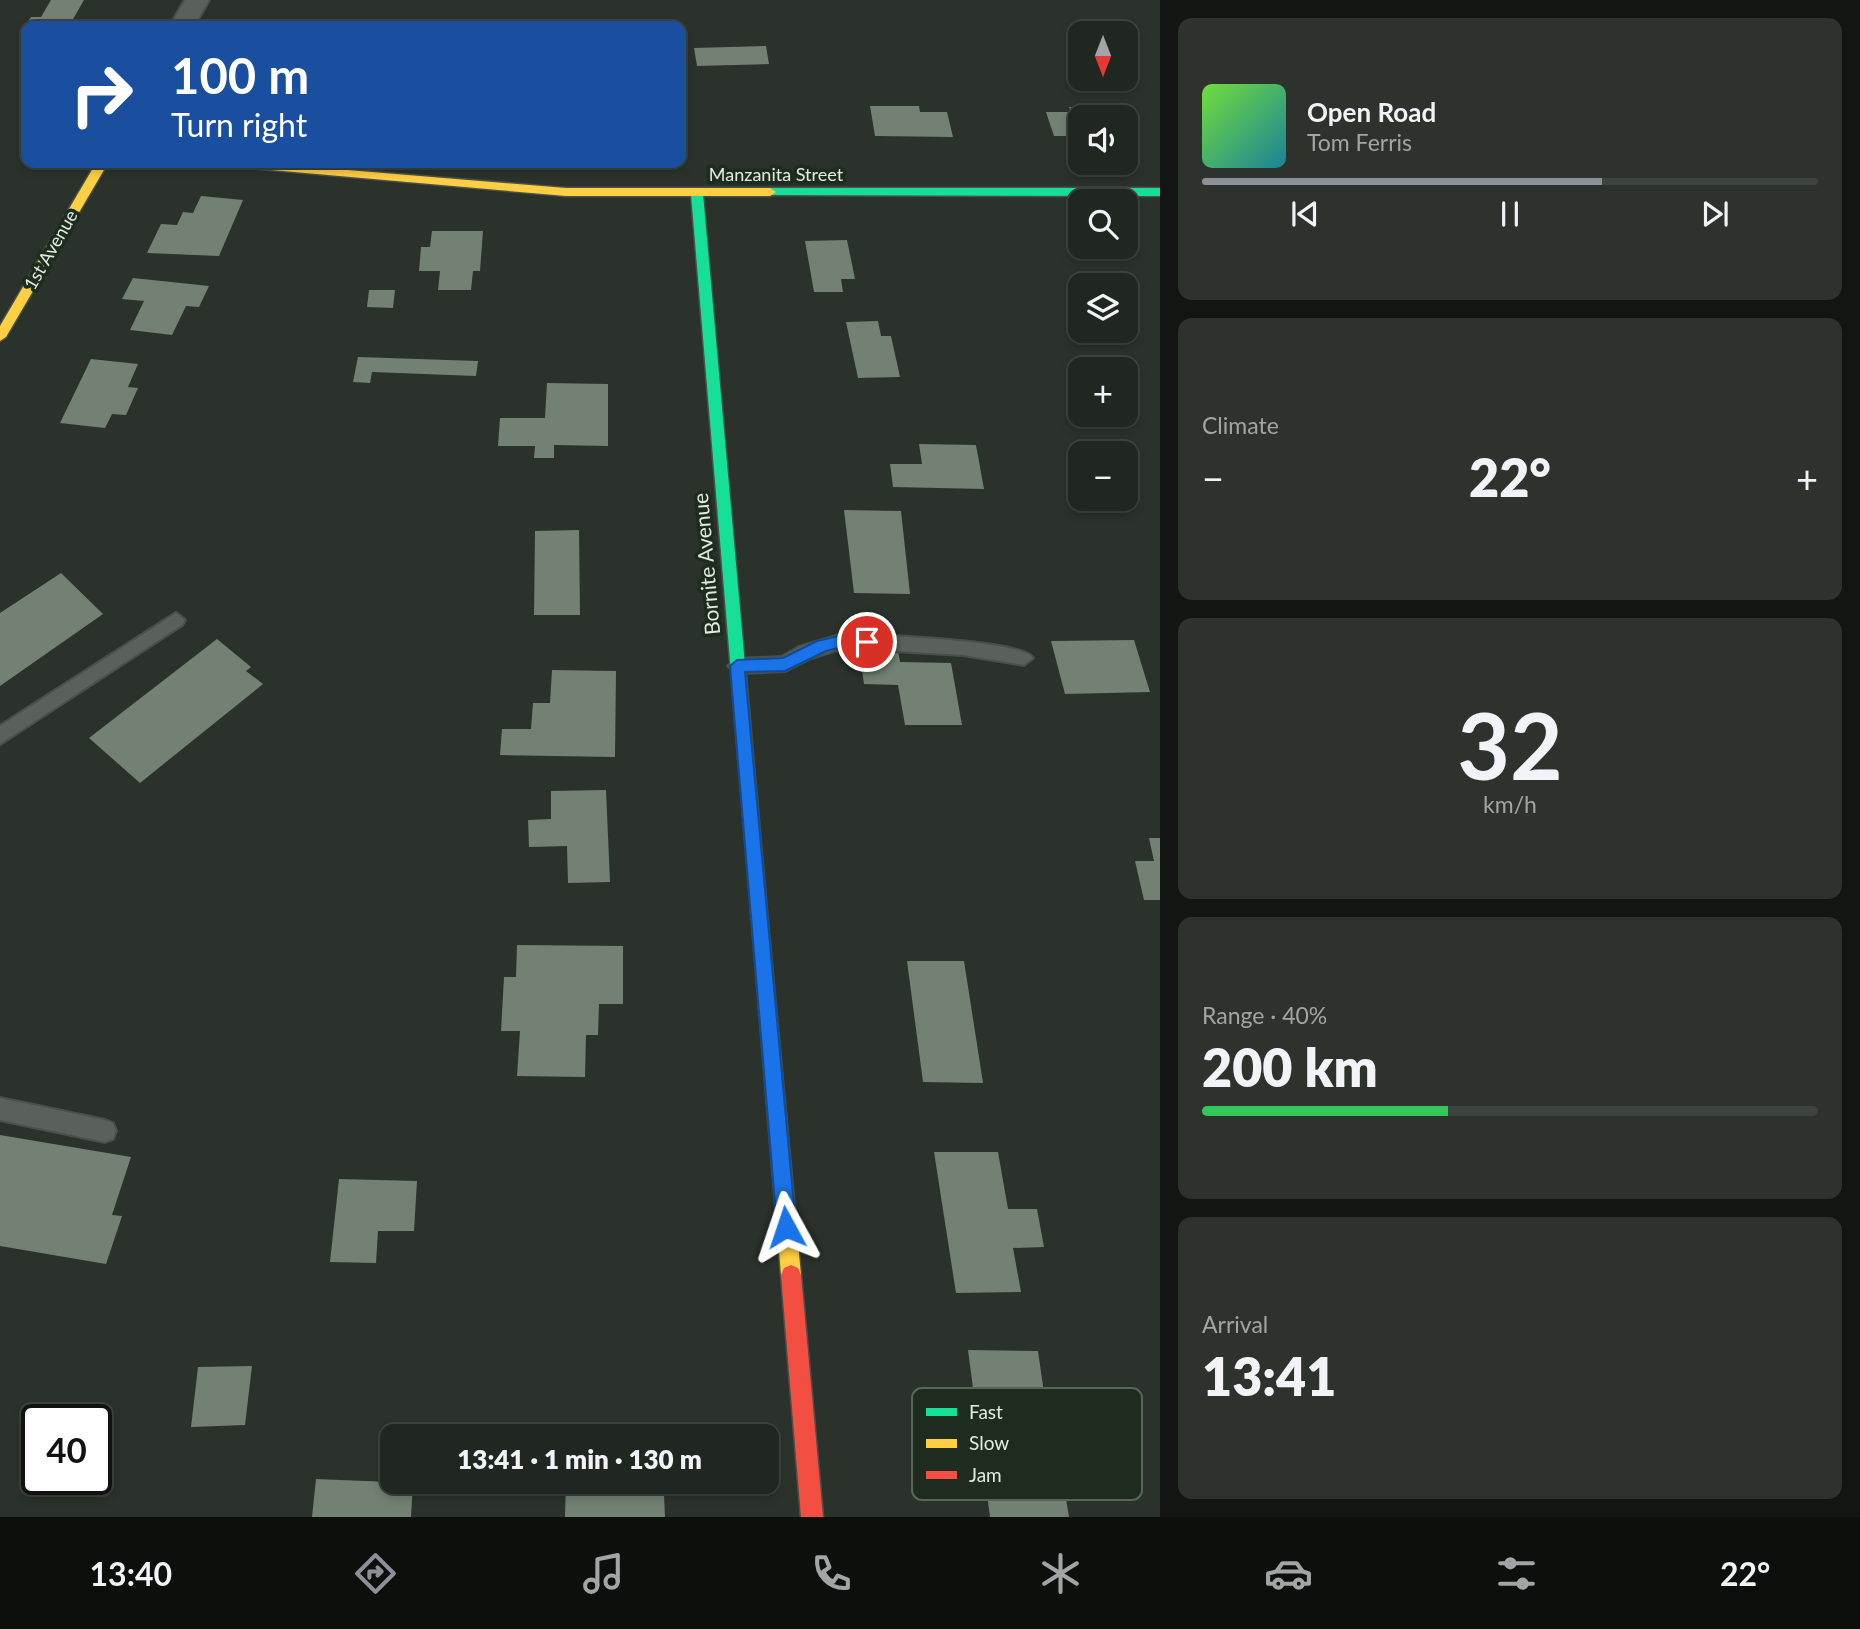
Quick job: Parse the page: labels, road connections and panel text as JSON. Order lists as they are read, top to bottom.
{
  "streets": {
    "street": ["Manzanita Street", "1st Avenue", "Bornite Avenue"]
  },
  "crossings": [
    ["Manzanita Street", "Bornite Avenue"]
  ],
  "legend": ["Fast", "Slow", "Jam"],
  "north": "bottom",
  "page": {
    "map_buttons": ["+", "−"],
    "turn": ["100 m", "Turn right"],
    "song": ["Open Road", "Tom Ferris"],
    "tile": [
      "Climate",
      ["32", "km/h"],
      ["Range · 40%", "200 km"],
      ["Arrival", "13:41"]
    ],
    "heat": ["−", "22°", "+"],
    "limit": "40",
    "trip": "13:41 · 1 min · 130 m",
    "tabs": ["13:40", "22°"]
  }
}
